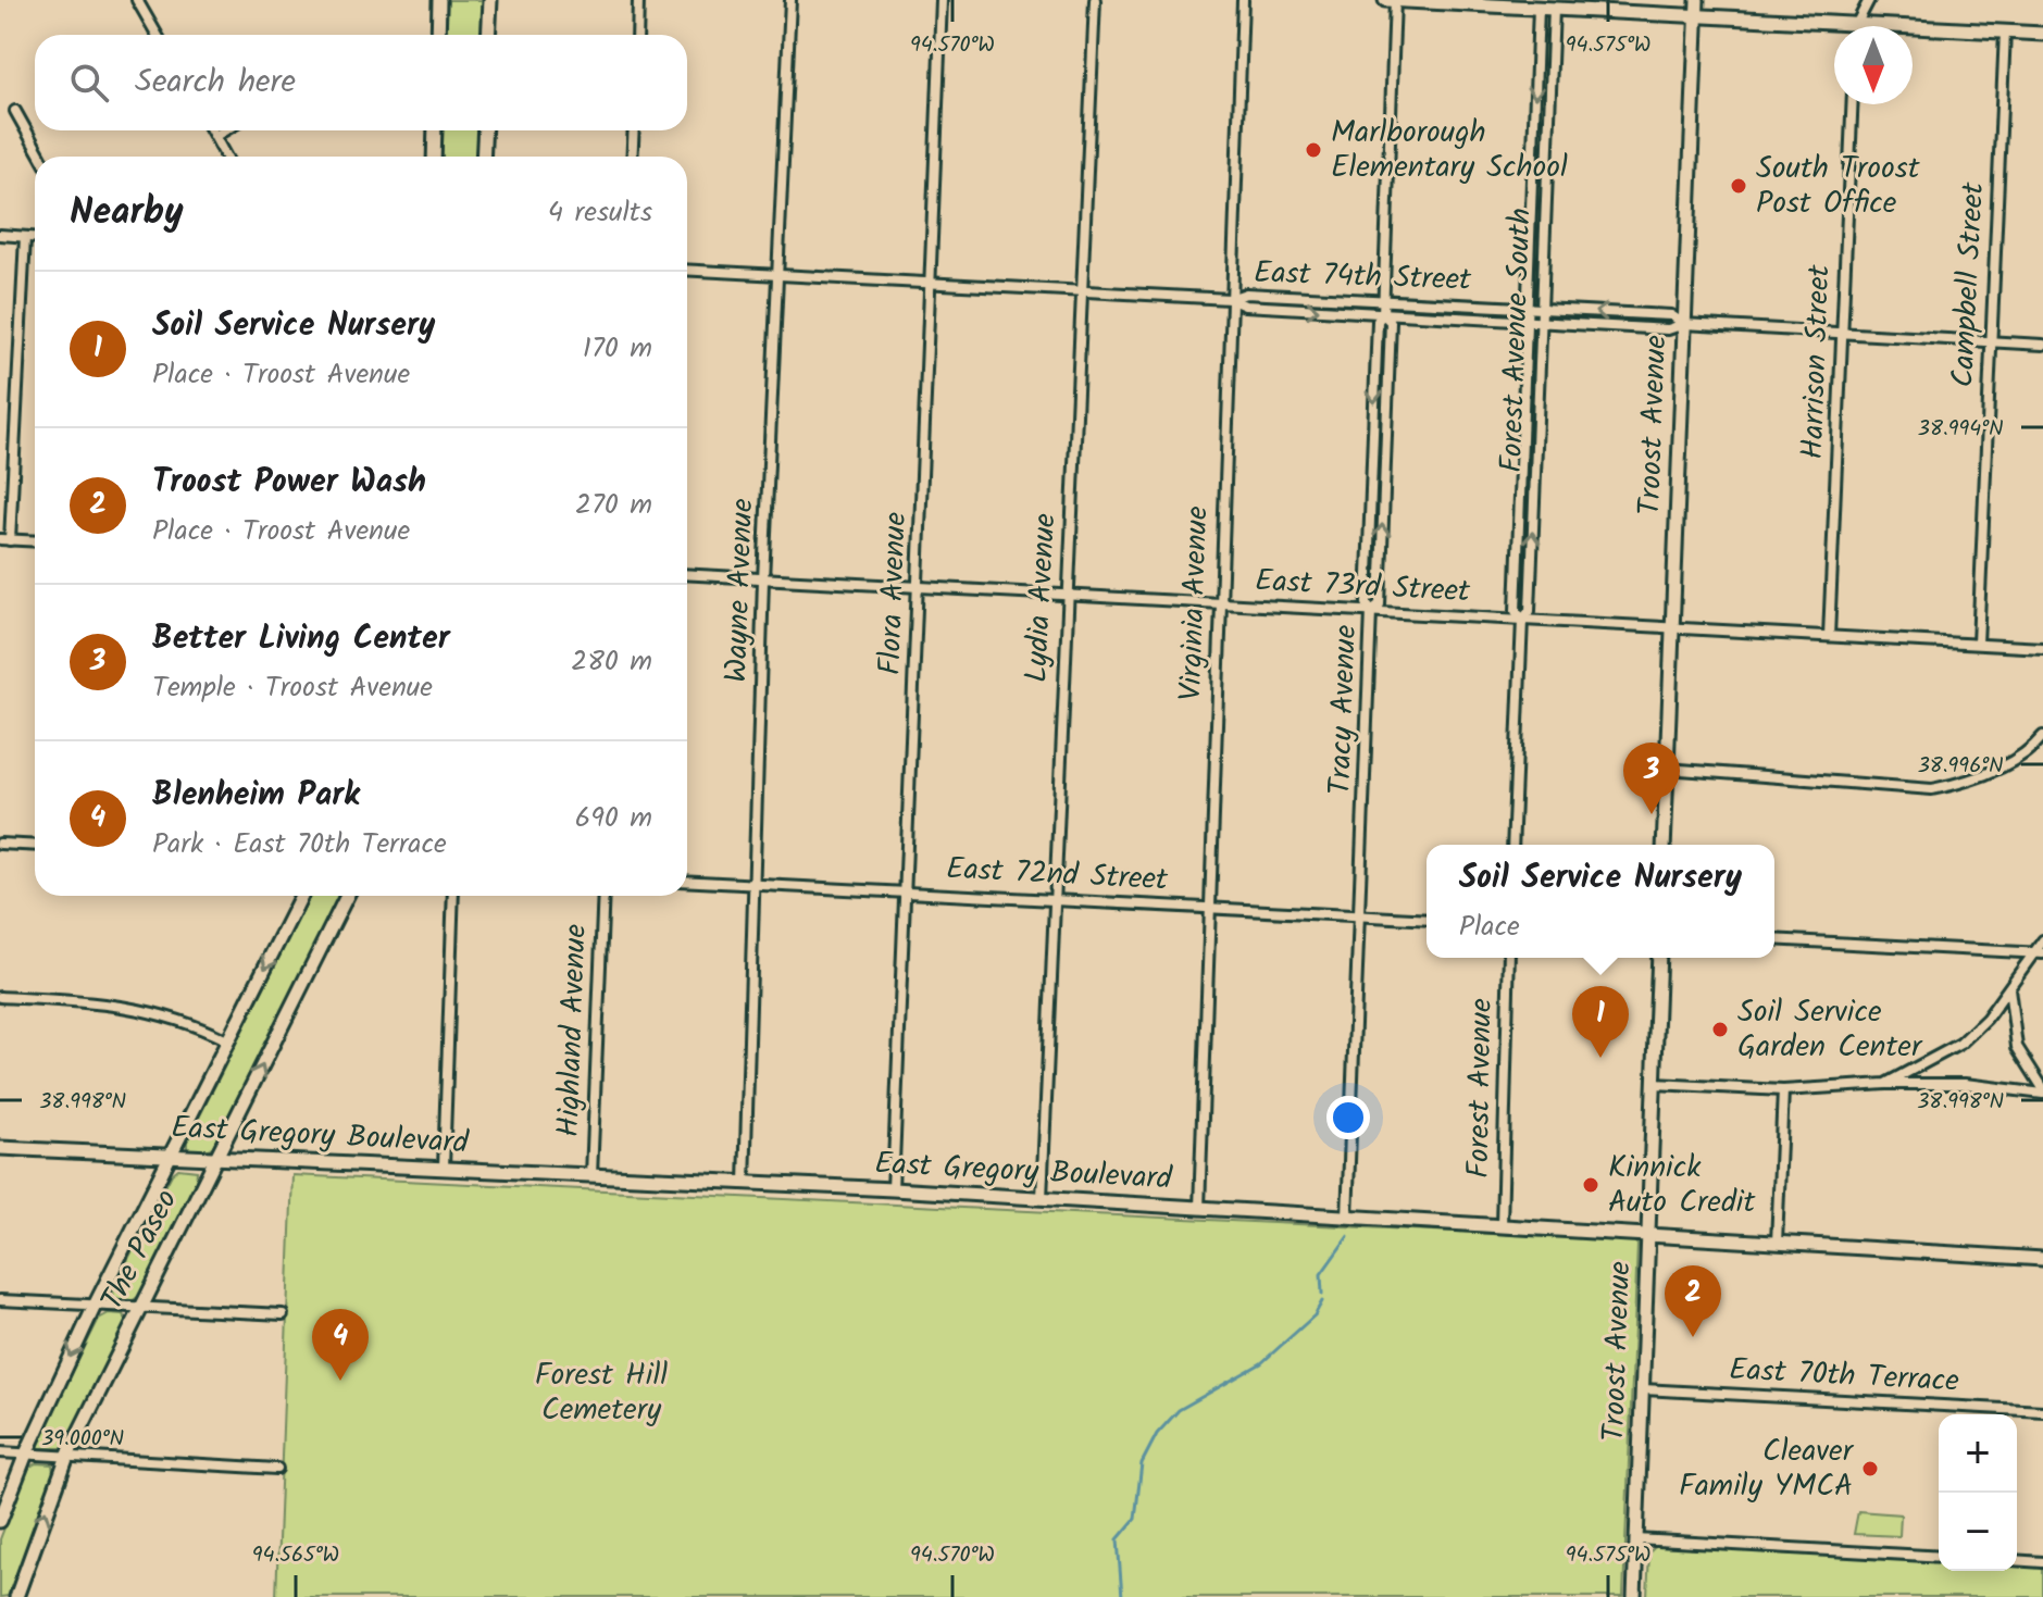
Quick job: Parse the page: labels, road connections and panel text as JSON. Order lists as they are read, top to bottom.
{
  "streets": {
    "main road": ["Troost Avenue", "East Gregory Boulevard", "The Paseo"],
    "street": [
      "East 74th Street",
      "Campbell Street",
      "Forest Avenue South",
      "Harrison Street",
      "East 73rd Street",
      "Wayne Avenue",
      "Flora Avenue",
      "Lydia Avenue",
      "Virginia Avenue",
      "Tracy Avenue",
      "East 72nd Street",
      "Highland Avenue",
      "Forest Avenue",
      "East 70th Terrace"
    ]
  },
  "crossings": [
    ["East 74th Street", "Campbell Street"],
    ["East 74th Street", "Forest Avenue South"],
    ["East 74th Street", "Harrison Street"],
    ["East 74th Street", "Troost Avenue"],
    ["East 74th Street", "Wayne Avenue"],
    ["East 74th Street", "Flora Avenue"],
    ["East 74th Street", "Lydia Avenue"],
    ["East 74th Street", "Virginia Avenue"],
    ["East 74th Street", "Tracy Avenue"],
    ["Campbell Street", "East 73rd Street"],
    ["Forest Avenue South", "East 73rd Street"],
    ["Harrison Street", "East 73rd Street"],
    ["Troost Avenue", "East 73rd Street"],
    ["Troost Avenue", "East Gregory Boulevard"],
    ["Troost Avenue", "East 70th Terrace"],
    ["East 73rd Street", "Wayne Avenue"],
    ["East 73rd Street", "Flora Avenue"],
    ["East 73rd Street", "Lydia Avenue"],
    ["East 73rd Street", "Virginia Avenue"],
    ["East 73rd Street", "Tracy Avenue"],
    ["Wayne Avenue", "East 72nd Street"],
    ["Wayne Avenue", "East Gregory Boulevard"],
    ["Flora Avenue", "East 72nd Street"],
    ["Flora Avenue", "East Gregory Boulevard"],
    ["Lydia Avenue", "East 72nd Street"],
    ["Lydia Avenue", "East Gregory Boulevard"],
    ["Virginia Avenue", "East 72nd Street"],
    ["Virginia Avenue", "East Gregory Boulevard"],
    ["Tracy Avenue", "East 72nd Street"],
    ["Tracy Avenue", "East Gregory Boulevard"],
    ["Highland Avenue", "East Gregory Boulevard"],
    ["Forest Avenue", "East Gregory Boulevard"],
    ["East Gregory Boulevard", "The Paseo"]
  ],
  "parks": ["Forest Hill Cemetery"],
  "places": [
    "Marlborough Elementary School",
    "South Troost Post Office",
    "Soil Service Garden Center",
    "Kinnick Auto Credit",
    "Cleaver Family YMCA"
  ],
  "north": "bottom",
  "page": {
    "search": "Search here",
    "heading": ["Nearby", "4 results"],
    "list": [
      {
        "mark": "1",
        "name": "Soil Service Nursery",
        "note": "Place · Troost Avenue",
        "value": "170 m"
      },
      {
        "mark": "2",
        "name": "Troost Power Wash",
        "note": "Place · Troost Avenue",
        "value": "270 m"
      },
      {
        "mark": "3",
        "name": "Better Living Center",
        "note": "Temple · Troost Avenue",
        "value": "280 m"
      },
      {
        "mark": "4",
        "name": "Blenheim Park",
        "note": "Park · East 70th Terrace",
        "value": "690 m"
      }
    ],
    "pins": [
      "3",
      "1",
      "2",
      "4"
    ],
    "popup": ["Soil Service Nursery", "Place"],
    "map_buttons": ["+", "−"]
  },
  "coordinates": [
    "94.570°W",
    "94.575°W",
    "38.994°N",
    "38.996°N",
    "38.998°N",
    "39.000°N",
    "94.565°W"
  ]
}
